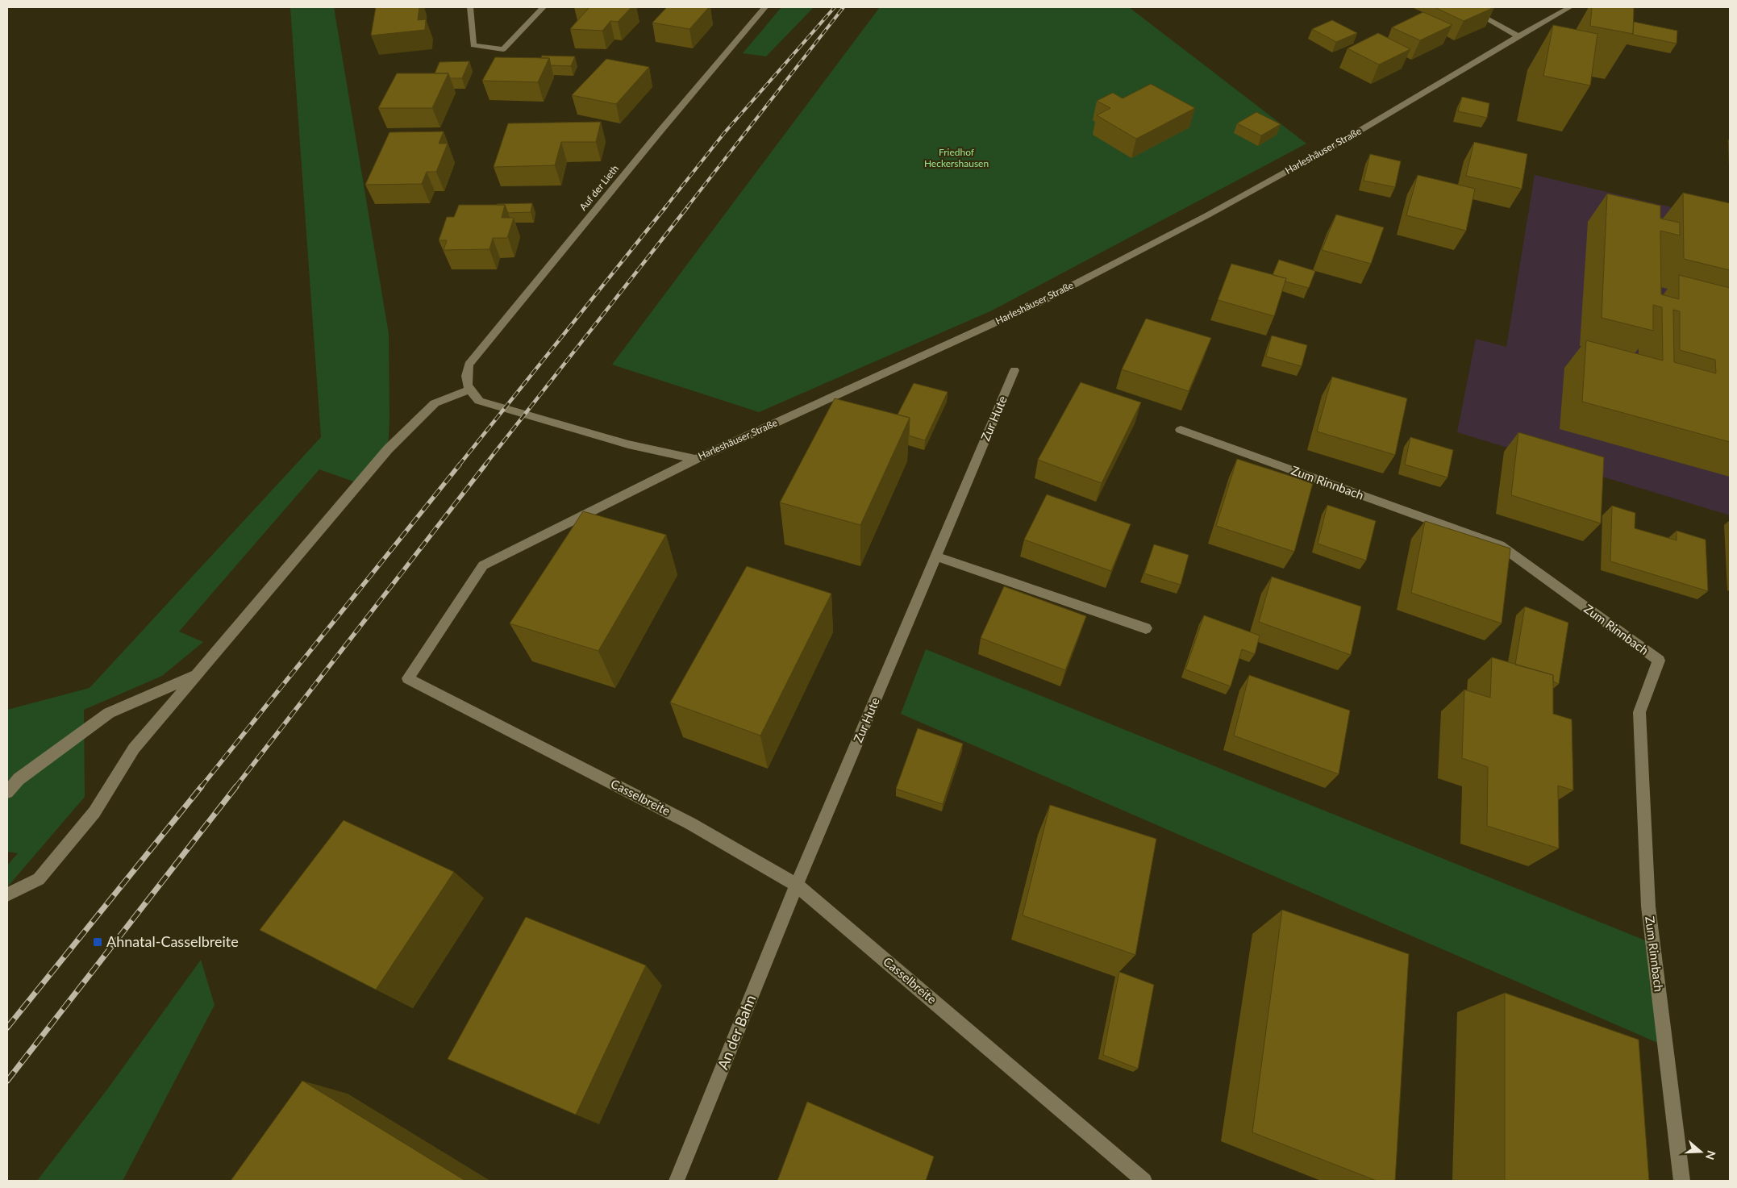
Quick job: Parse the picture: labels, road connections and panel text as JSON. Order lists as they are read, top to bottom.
{
  "streets": {
    "street": [
      "Harleshäuser Straße",
      "Auf der Lieth",
      "Zur Hute",
      "Zum Rinnbach",
      "Casselbreite",
      "An der Bahn"
    ]
  },
  "crossings": [
    ["Harleshäuser Straße", "Auf der Lieth"],
    ["Harleshäuser Straße", "Casselbreite"],
    ["Zur Hute", "Casselbreite"],
    ["Zur Hute", "An der Bahn"],
    ["Casselbreite", "An der Bahn"]
  ],
  "parks": ["Friedhof Heckershausen"],
  "places": {
    "transit": ["Ahnatal-Casselbreite"]
  },
  "north": "right"
}
